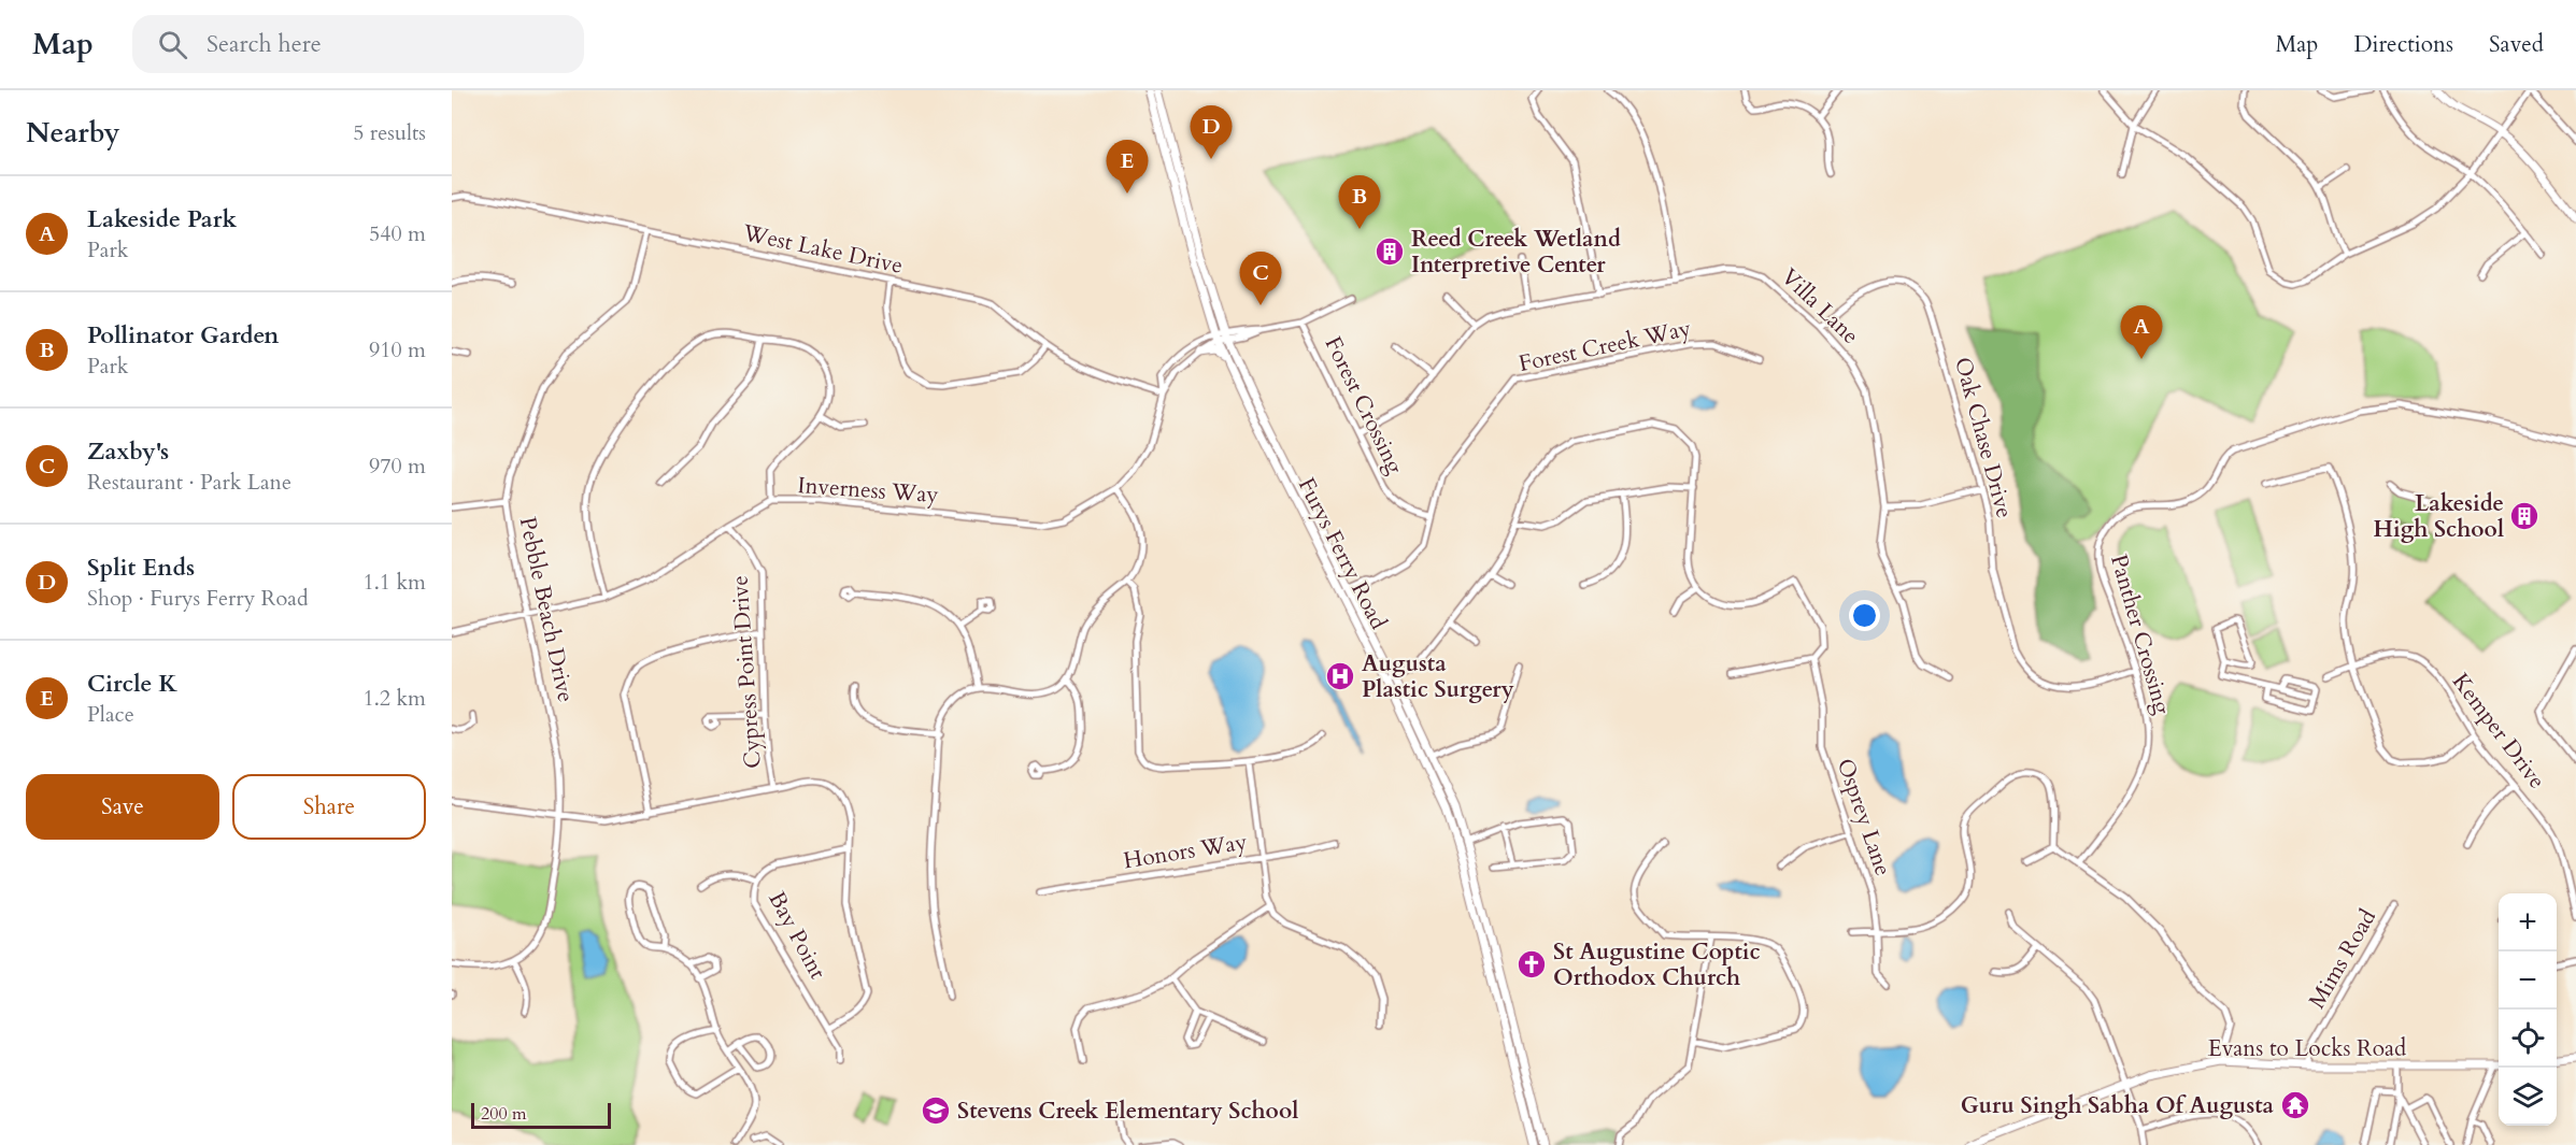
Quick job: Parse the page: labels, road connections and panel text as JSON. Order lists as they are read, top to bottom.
{
  "streets": {
    "main road": ["Furys Ferry Road", "Evans to Locks Road"],
    "street": [
      "West Lake Drive",
      "Villa Lane",
      "Forest Creek Way",
      "Forest Crossing",
      "Oak Chase Drive",
      "Inverness Way",
      "Pebble Beach Drive",
      "Panther Crossing",
      "Cypress Point Drive",
      "Kemper Drive",
      "Osprey Lane",
      "Honors Way",
      "Bay Point",
      "Mims Road"
    ]
  },
  "crossings": [
    ["West Lake Drive", "Inverness Way"],
    ["West Lake Drive", "Pebble Beach Drive"],
    ["Villa Lane", "Forest Crossing"],
    ["Villa Lane", "Oak Chase Drive"],
    ["Forest Creek Way", "Forest Crossing"],
    ["Forest Creek Way", "Furys Ferry Road"],
    ["Forest Crossing", "Inverness Way"],
    ["Oak Chase Drive", "Panther Crossing"],
    ["Inverness Way", "Furys Ferry Road"],
    ["Inverness Way", "Pebble Beach Drive"],
    ["Inverness Way", "Cypress Point Drive"],
    ["Mims Road", "Evans to Locks Road"]
  ],
  "places": {
    "building": ["Reed Creek Wetland Interpretive Center", "Lakeside High School"],
    "hospital": ["Augusta Plastic Surgery"],
    "church": ["St Augustine Coptic Orthodox Church"],
    "temple": ["Guru Singh Sabha Of Augusta"],
    "school or university": ["Stevens Creek Elementary School"]
  },
  "scale_bar": "200 m",
  "page": {
    "header": "Map",
    "search": "Search here",
    "nav": ["Map", "Directions", "Saved"],
    "heading": ["Nearby", "5 results"],
    "pins": [
      "D",
      "E",
      "B",
      "C",
      "A"
    ],
    "list": [
      {
        "mark": "A",
        "name": "Lakeside Park",
        "note": "Park",
        "value": "540 m"
      },
      {
        "mark": "B",
        "name": "Pollinator Garden",
        "note": "Park",
        "value": "910 m"
      },
      {
        "mark": "C",
        "name": "Zaxby's",
        "note": "Restaurant · Park Lane",
        "value": "970 m"
      },
      {
        "mark": "D",
        "name": "Split Ends",
        "note": "Shop · Furys Ferry Road",
        "value": "1.1 km"
      },
      {
        "mark": "E",
        "name": "Circle K",
        "note": "Place",
        "value": "1.2 km"
      }
    ],
    "buttons": ["Save", "Share"],
    "map_buttons": ["+", "−"],
    "scale": "200 m"
  }
}
